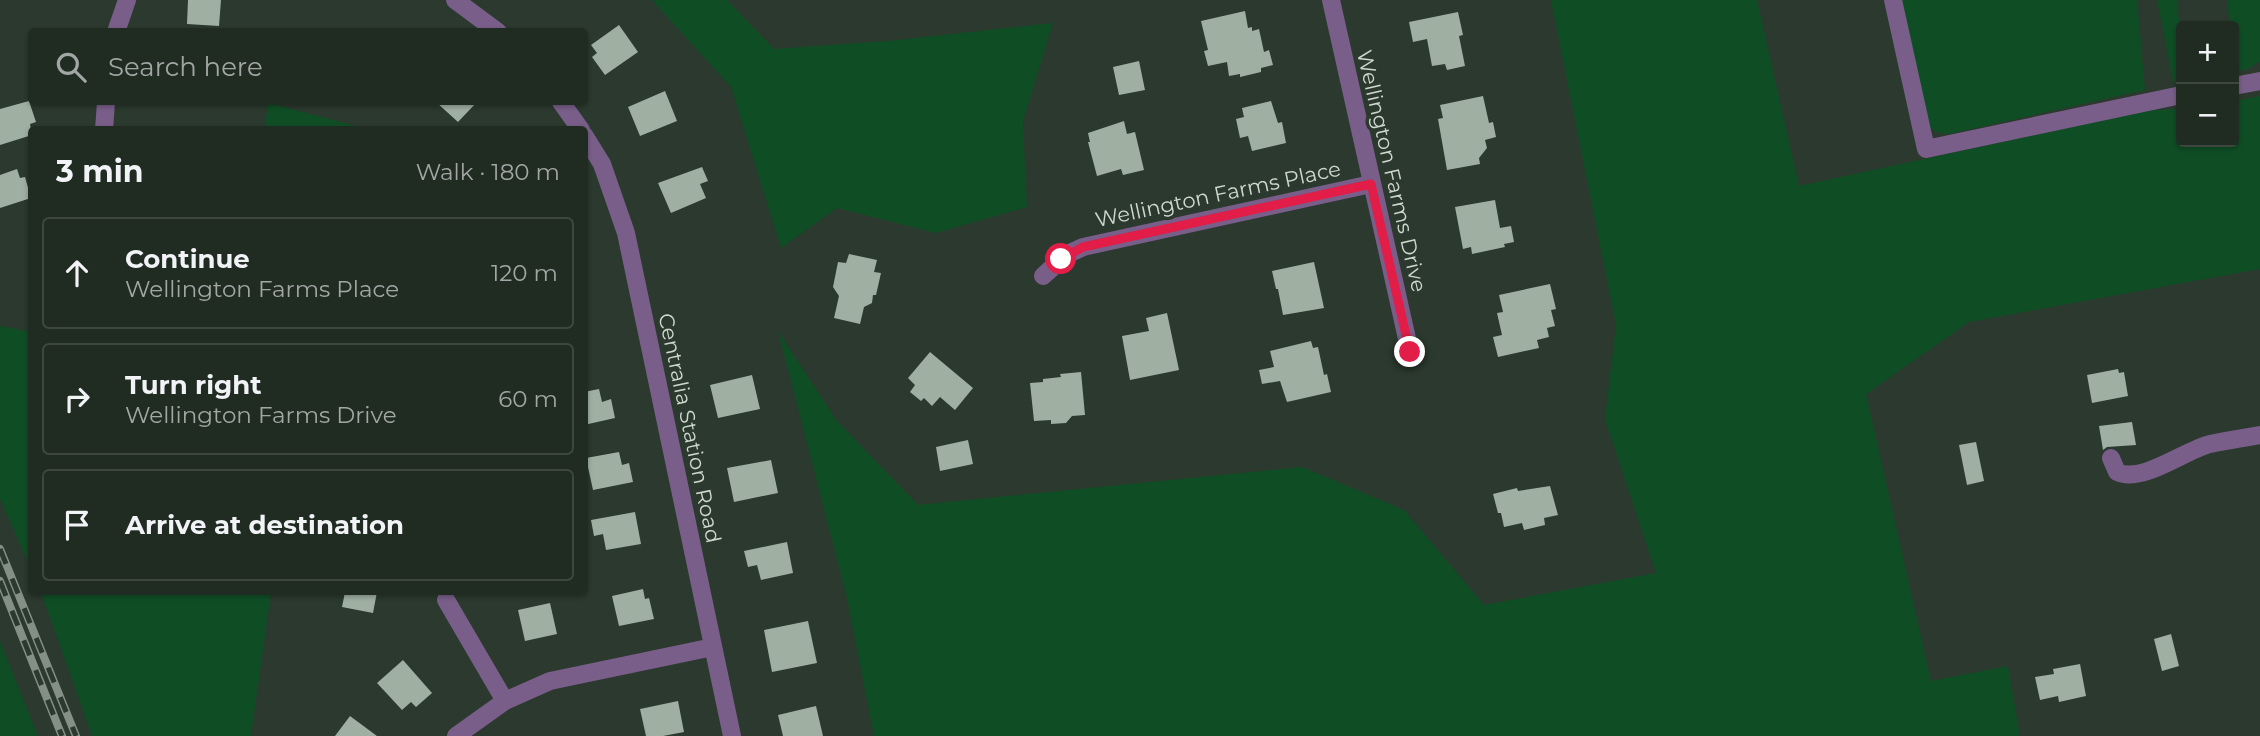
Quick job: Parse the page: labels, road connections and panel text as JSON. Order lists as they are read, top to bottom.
{
  "streets": {
    "street": ["Wellington Farms Drive", "Wellington Farms Place", "Centralia Station Road"]
  },
  "crossings": [
    ["Wellington Farms Drive", "Wellington Farms Place"]
  ],
  "page": {
    "map_buttons": ["+", "−"],
    "search": "Search here",
    "heading": ["3 min", "Walk · 180 m"],
    "list": [
      ["Continue", "Wellington Farms Place", "120 m"],
      ["Turn right", "Wellington Farms Drive", "60 m"],
      "Arrive at destination"
    ]
  }
}
